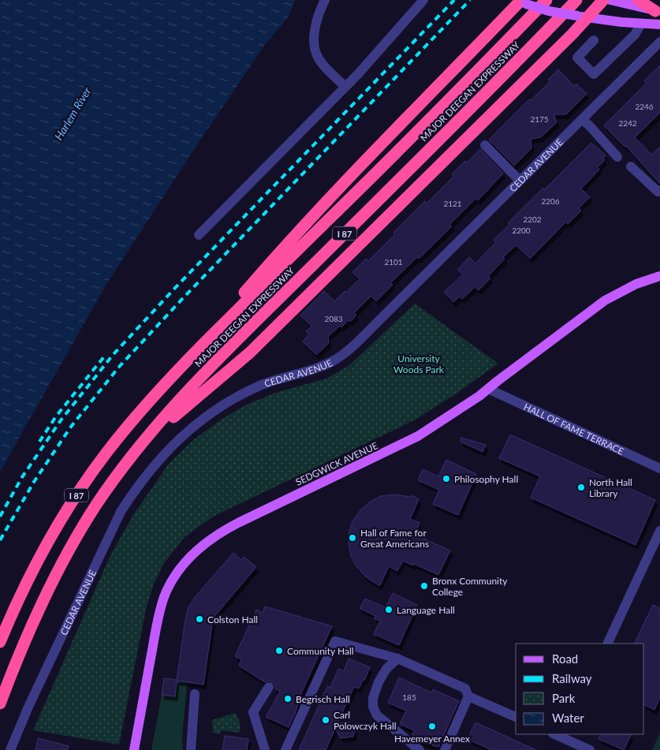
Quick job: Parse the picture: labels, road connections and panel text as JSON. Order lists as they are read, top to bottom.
{
  "streets": {
    "highway": ["MAJOR DEEGAN EXPRESSWAY", "I 87"],
    "main road": ["SEDGWICK AVENUE"],
    "street": ["CEDAR AVENUE", "HALL OF FAME TERRACE"]
  },
  "crossings": [
    ["HALL OF FAME TERRACE", "SEDGWICK AVENUE"]
  ],
  "water": ["Harlem River"],
  "parks": ["University Woods Park"],
  "places": [
    "Philosophy Hall",
    "North Hall Library",
    "Hall of Fame for Great Americans",
    "Bronx Community College",
    "Language Hall",
    "Colston Hall",
    "Community Hall",
    "Begrisch Hall",
    "Carl Polowczyk Hall",
    "Havemeyer Annex"
  ],
  "house_numbers": [
    "2246",
    "2175",
    "2242",
    "2206",
    "2121",
    "2202",
    "2200",
    "2101",
    "2083",
    "185"
  ],
  "legend": [
    "Road",
    "Railway",
    "Park",
    "Water"
  ]
}
